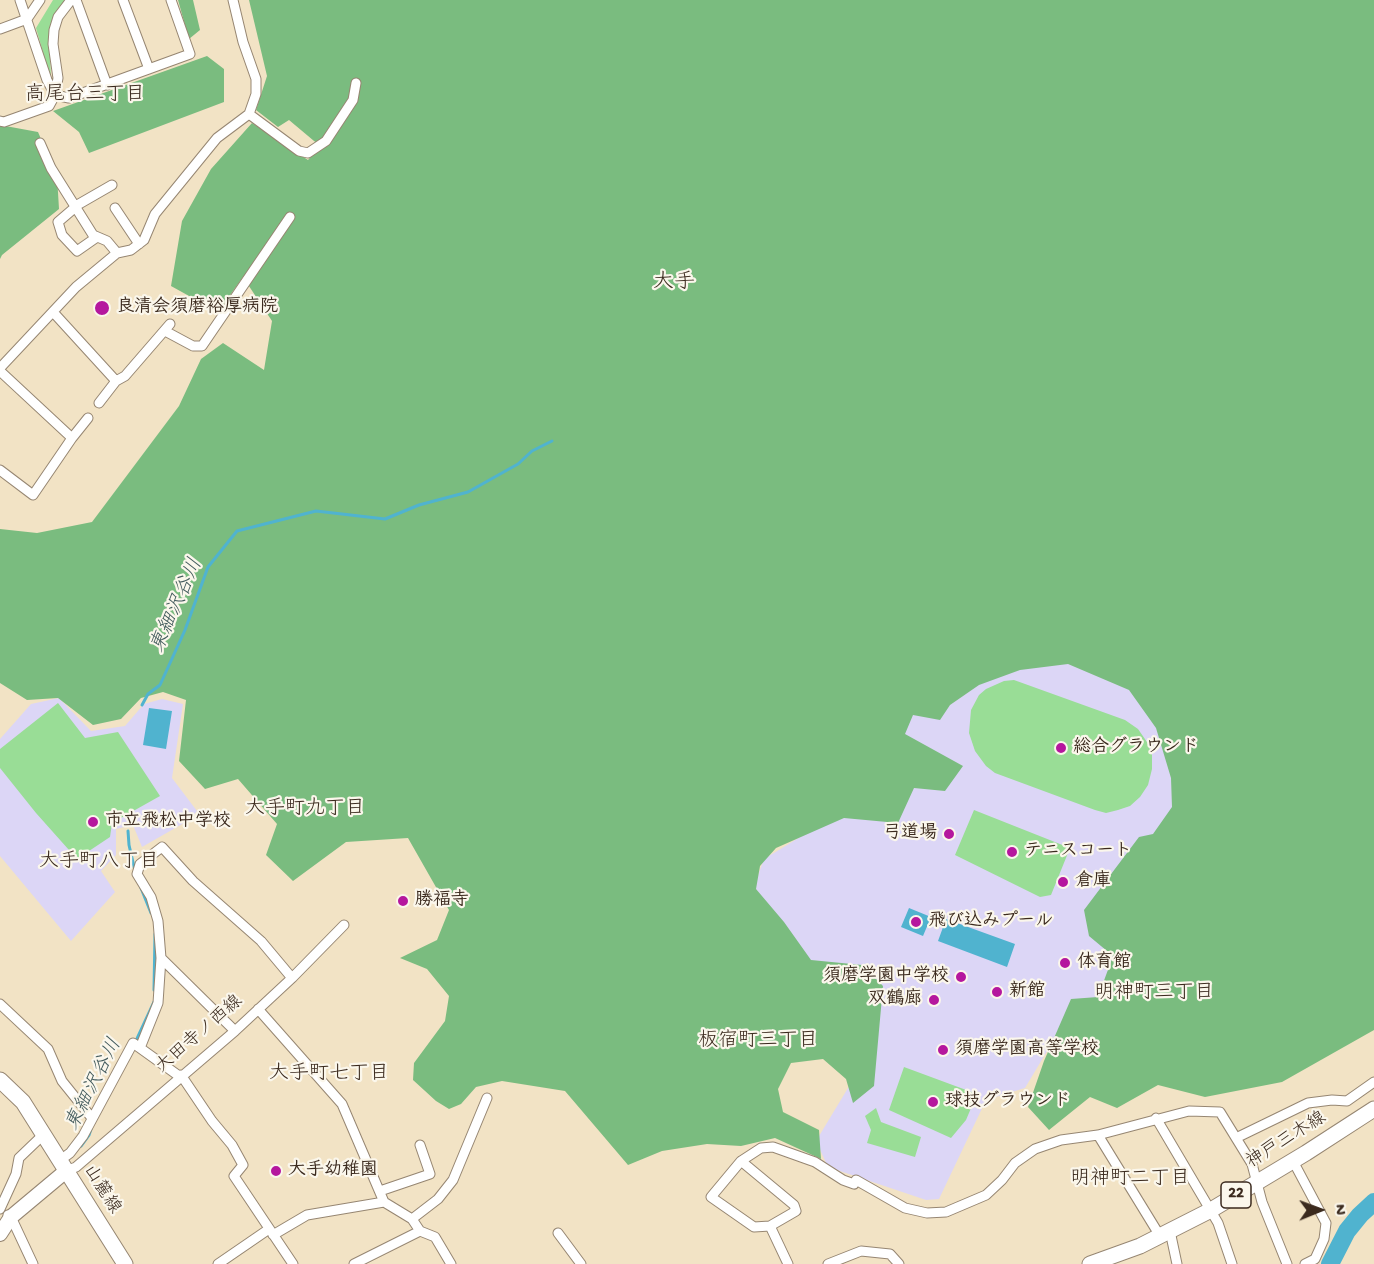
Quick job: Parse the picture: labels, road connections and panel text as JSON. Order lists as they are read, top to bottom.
{
  "streets": {
    "main road": ["神戸三木線", "山麓線", "22"],
    "street": ["大田寺ノ西線"]
  },
  "crossings": [
    ["大田寺ノ西線", "山麓線"]
  ],
  "districts": [
    "高尾台三丁目",
    "大手",
    "大手町九丁目",
    "大手町八丁目",
    "明神町三丁目",
    "板宿町三丁目",
    "大手町七丁目",
    "明神町二丁目"
  ],
  "water": ["東細沢谷川"],
  "places": [
    "良清会須磨裕厚病院",
    "総合グラウンド",
    "市立飛松中学校",
    "弓道場",
    "テニスコート",
    "倉庫",
    "勝福寺",
    "飛び込みプール",
    "体育館",
    "須磨学園中学校",
    "新館",
    "双鶴廊",
    "須磨学園高等学校",
    "球技グラウンド",
    "大手幼稚園"
  ],
  "north": "right"
}
